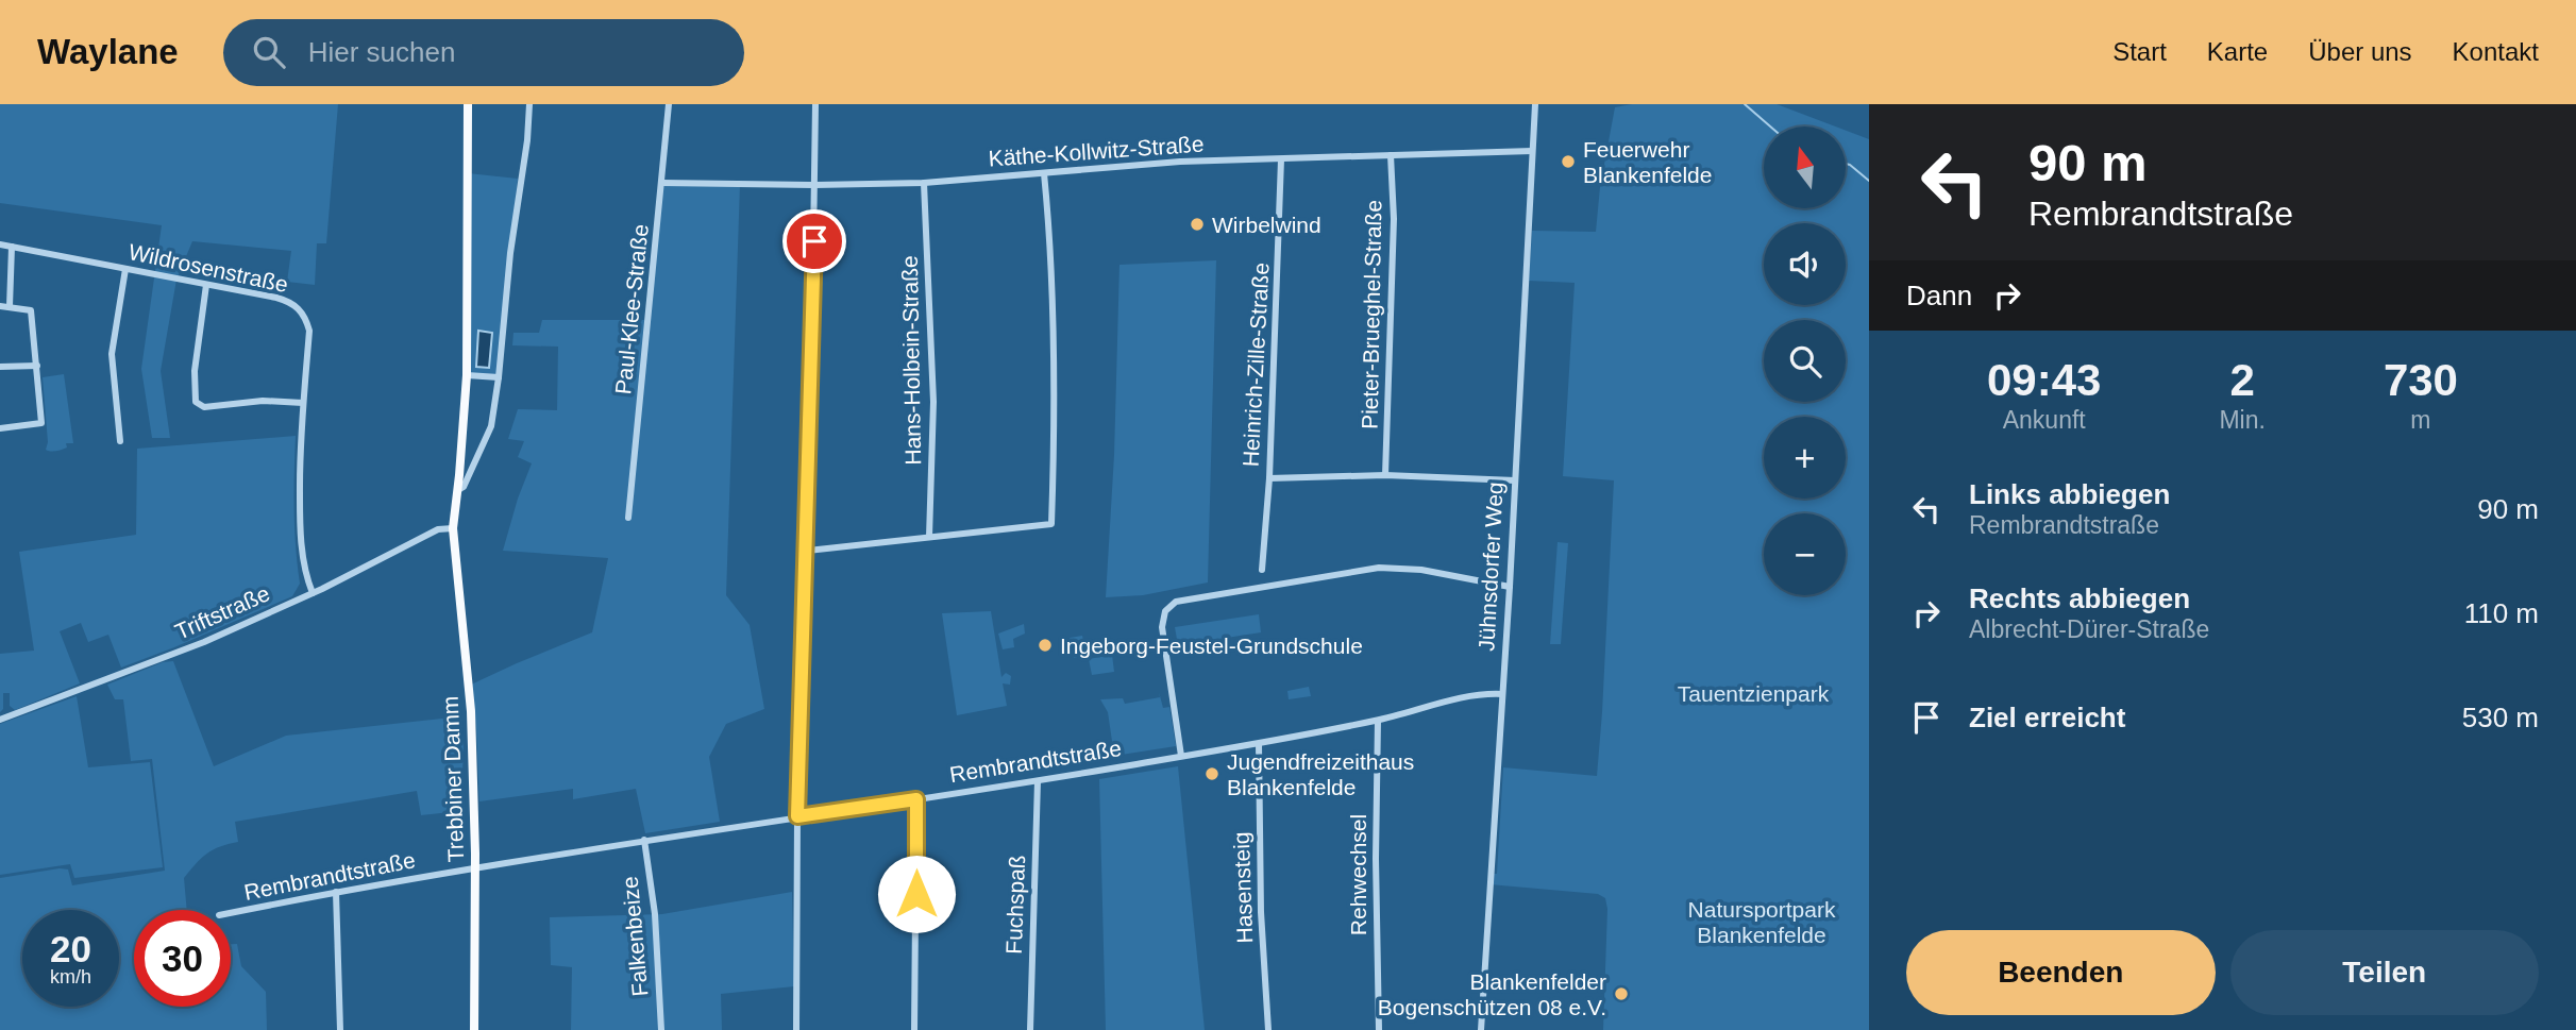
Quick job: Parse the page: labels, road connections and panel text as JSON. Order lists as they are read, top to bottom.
{
  "streets": {
    "main road": ["Trebbiner Damm"],
    "street": [
      "Käthe-Kollwitz-Straße",
      "Wildrosenstraße",
      "Paul-Klee-Straße",
      "Pieter-Brueghel-Straße",
      "Hans-Holbein-Straße",
      "Heinrich-Zille-Straße",
      "Jühnsdorfer Weg",
      "Triftstraße",
      "Rembrandtstraße",
      "Rehwechsel",
      "Hasensteig",
      "Fuchspaß",
      "Falkenbeize"
    ]
  },
  "crossings": [
    ["Käthe-Kollwitz-Straße", "Paul-Klee-Straße"],
    ["Käthe-Kollwitz-Straße", "Pieter-Brueghel-Straße"],
    ["Käthe-Kollwitz-Straße", "Hans-Holbein-Straße"],
    ["Käthe-Kollwitz-Straße", "Heinrich-Zille-Straße"],
    ["Käthe-Kollwitz-Straße", "Jühnsdorfer Weg"],
    ["Wildrosenstraße", "Triftstraße"],
    ["Jühnsdorfer Weg", "Rembrandtstraße"],
    ["Triftstraße", "Trebbiner Damm"],
    ["Rembrandtstraße", "Trebbiner Damm"],
    ["Rembrandtstraße", "Rehwechsel"],
    ["Rembrandtstraße", "Hasensteig"],
    ["Rembrandtstraße", "Fuchspaß"],
    ["Rembrandtstraße", "Falkenbeize"]
  ],
  "parks": ["Tauentzienpark", "Natursportpark Blankenfelde"],
  "places": [
    "Feuerwehr Blankenfelde",
    "Wirbelwind",
    "Ingeborg-Feustel-Grundschule",
    "Jugendfreizeithaus Blankenfelde",
    "Blankenfelder Bogenschützen 08 e.V."
  ],
  "north": "top",
  "page": {
    "header": "Waylane",
    "search": "Hier suchen",
    "nav": [
      "Start",
      "Karte",
      "Über uns",
      "Kontakt"
    ],
    "turn": ["90 m", "Rembrandtstraße"],
    "map_buttons": ["+", "−"],
    "then": "Dann",
    "eta": [
      "09:43",
      "Ankunft",
      "2",
      "Min.",
      "730",
      "m"
    ],
    "list": [
      {
        "name": "Links abbiegen",
        "note": "Rembrandtstraße",
        "value": "90 m"
      },
      {
        "name": "Rechts abbiegen",
        "note": "Albrecht-Dürer-Straße",
        "value": "110 m"
      },
      {
        "name": "Ziel erreicht",
        "value": "530 m"
      }
    ],
    "speed": "20 km/h",
    "limit": "30",
    "buttons": ["Beenden", "Teilen"]
  }
}
